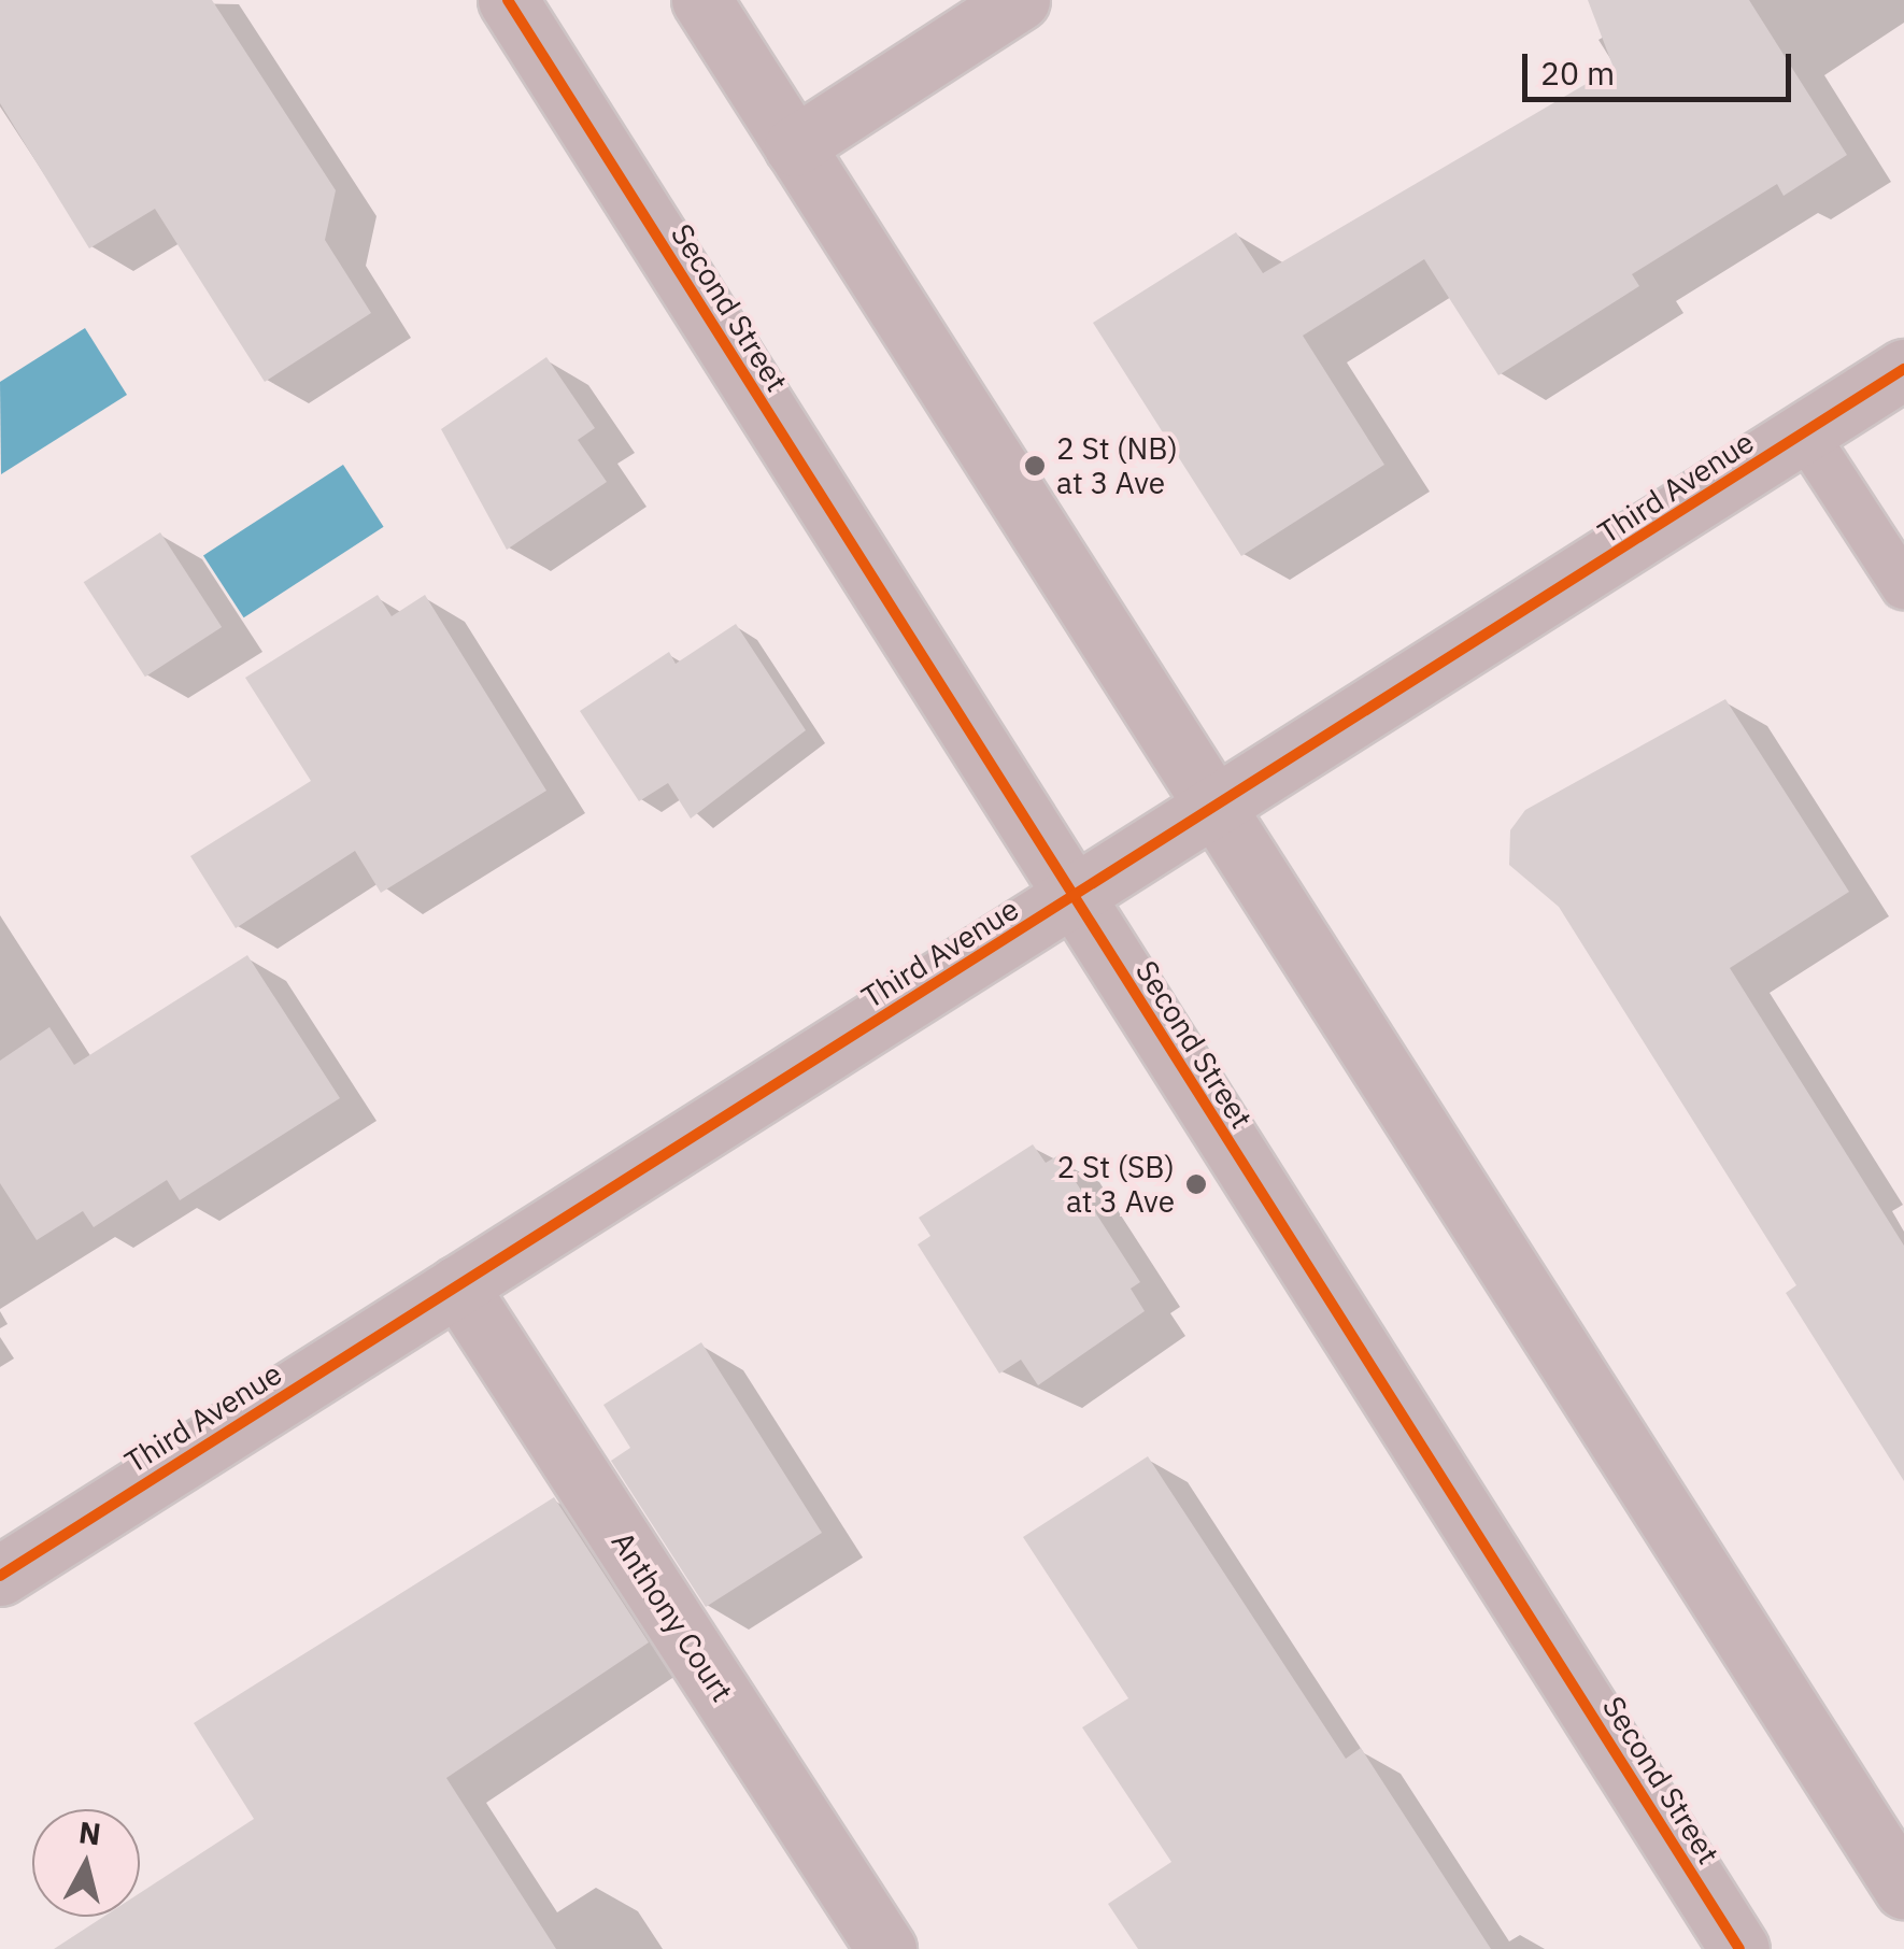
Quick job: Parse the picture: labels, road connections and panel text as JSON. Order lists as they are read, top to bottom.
{
  "streets": {
    "street": ["Second Street", "Third Avenue", "Anthony Court"]
  },
  "crossings": [
    ["Second Street", "Third Avenue"],
    ["Third Avenue", "Anthony Court"]
  ],
  "places": ["2 St (NB) at 3 Ave", "2 St (SB) at 3 Ave"],
  "scale_bar": "20 m",
  "north": "top"
}
